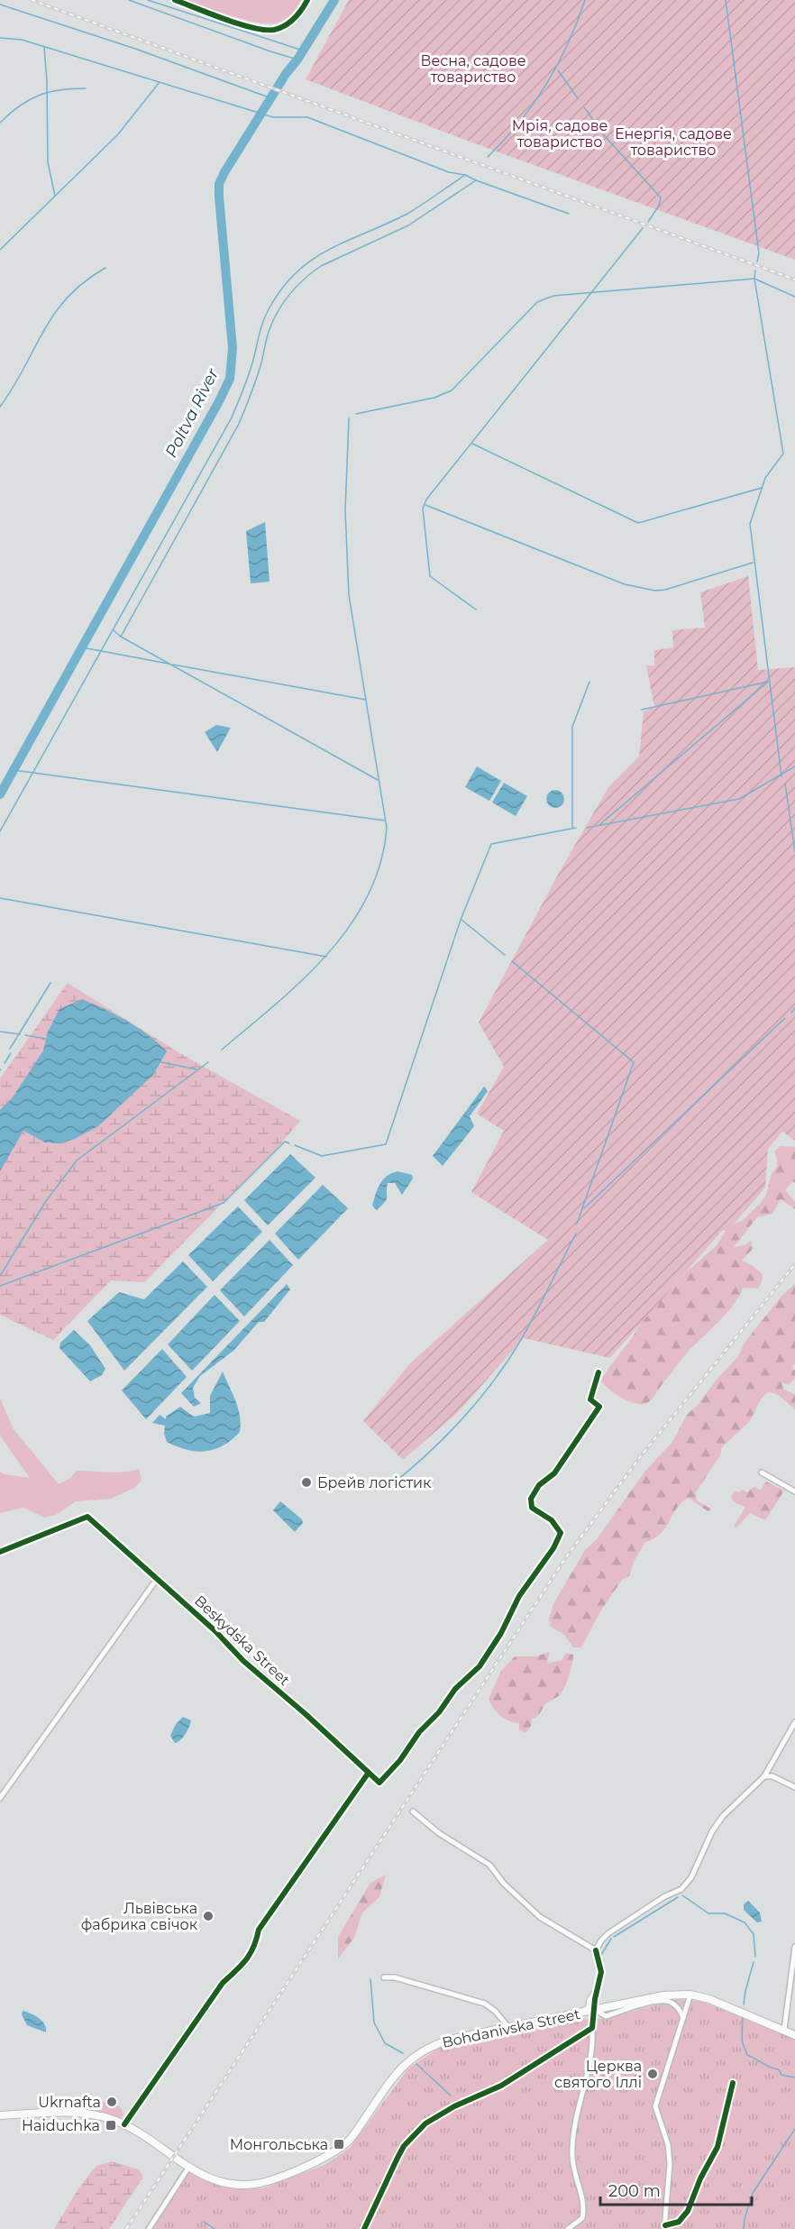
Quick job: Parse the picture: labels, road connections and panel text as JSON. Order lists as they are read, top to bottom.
{
  "streets": {
    "main road": ["Bohdanivska Street"],
    "street": ["Beskydska Street"]
  },
  "water": ["Poltva River"],
  "parks": ["Весна, садове товариство", "Мрія, садове товариство", "Енергія, садове товариство"],
  "places": {
    "other": [
      "Брейв логістик",
      "Львівська фабрика свічок",
      "Церква святого Іллі",
      "Ukrnafta"
    ],
    "transit": ["Haiduchka", "Монгольська"]
  },
  "scale_bar": "200 m"
}
